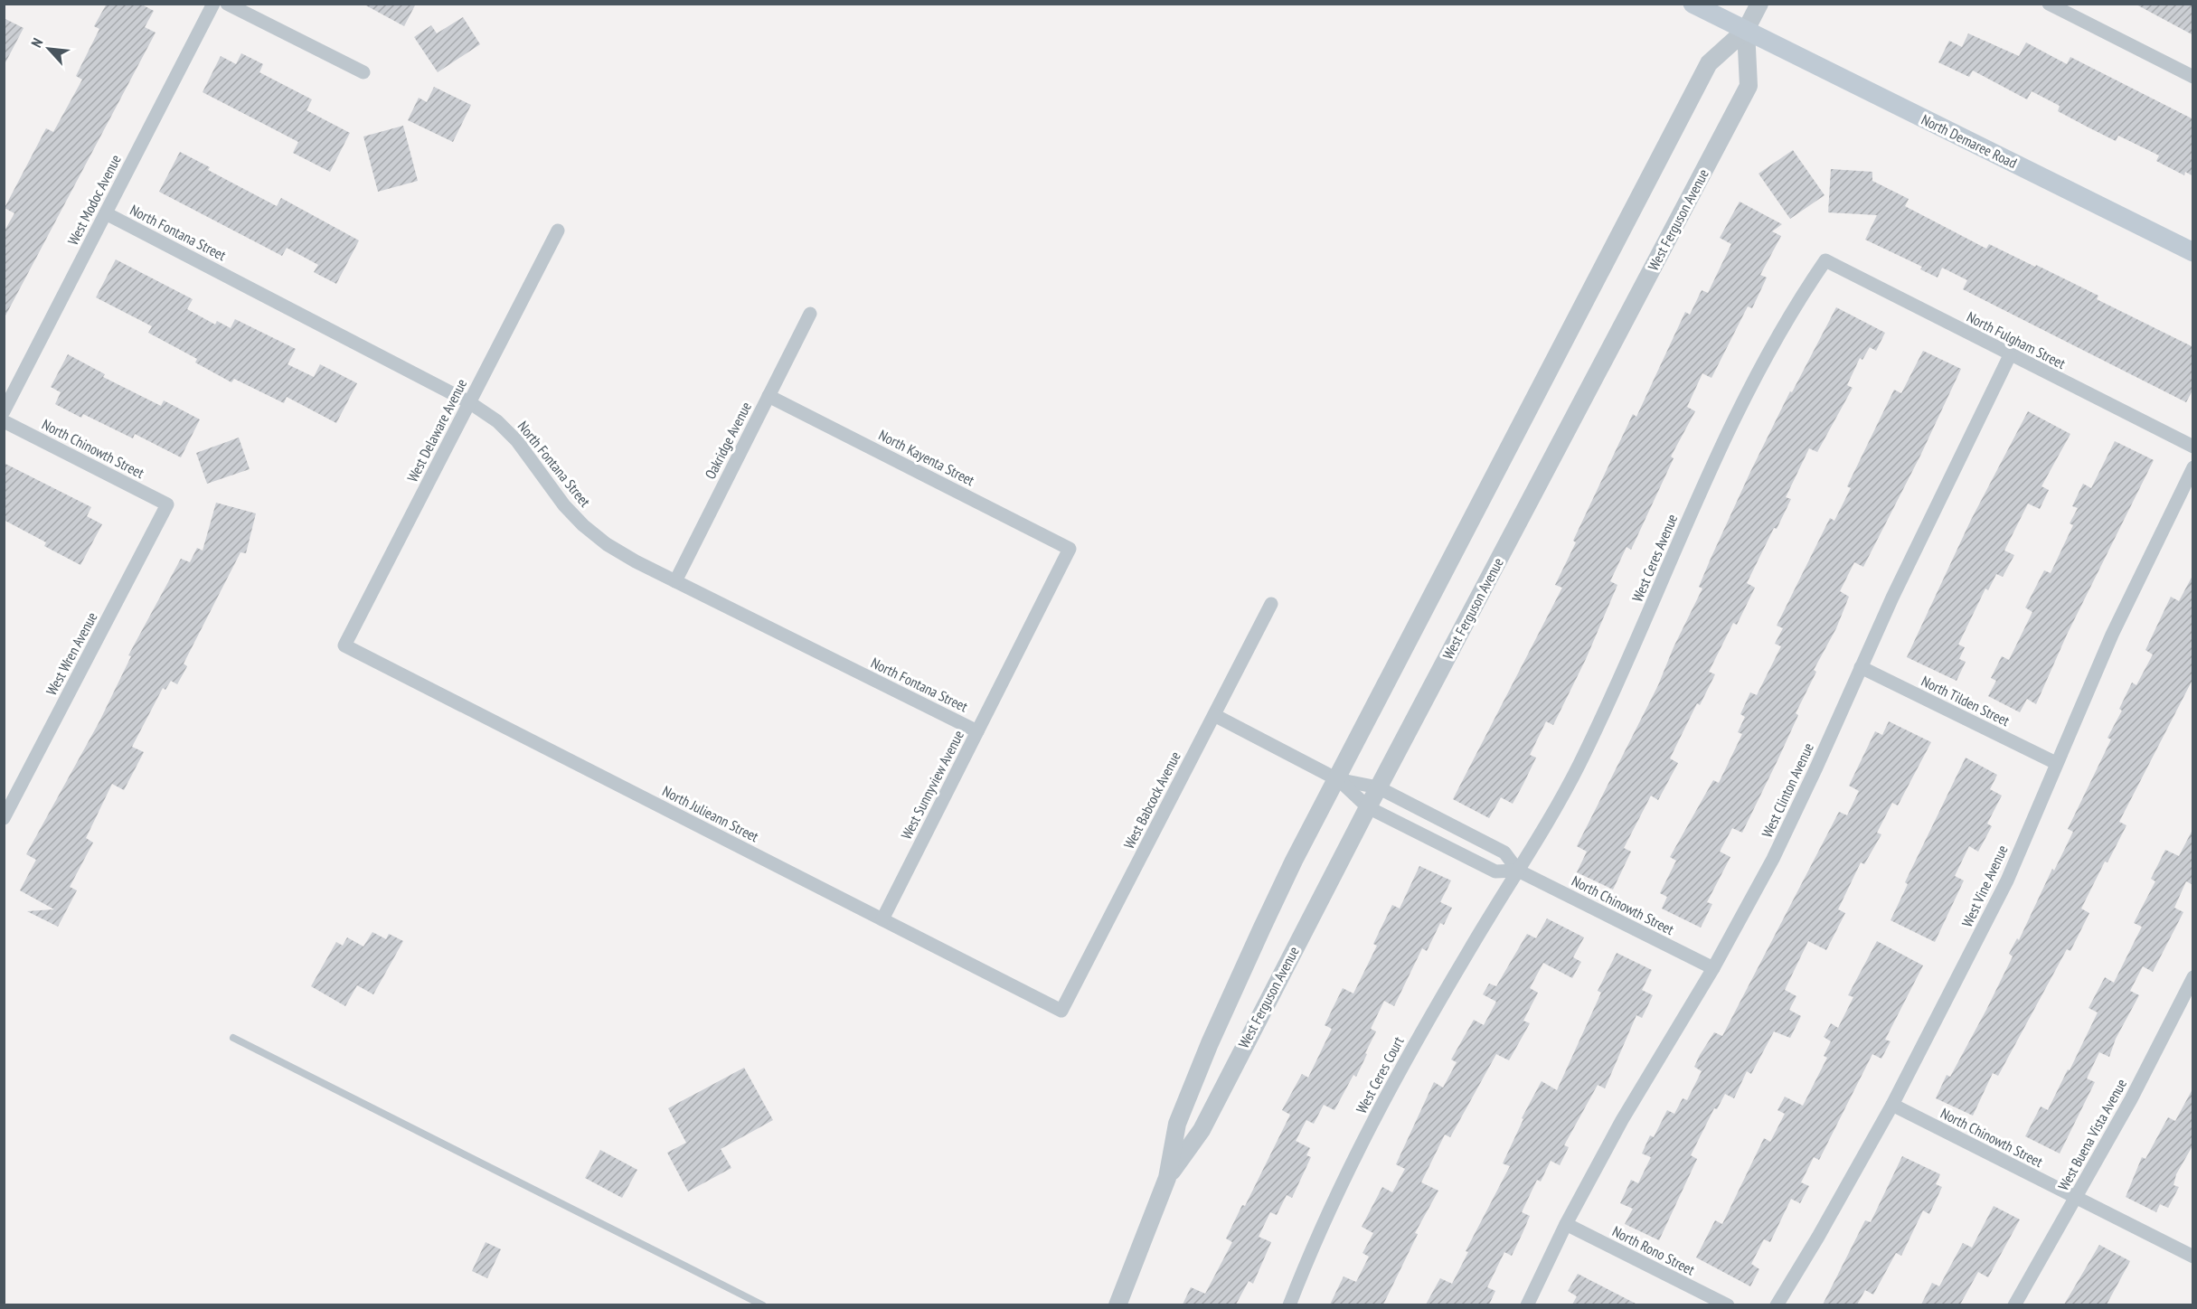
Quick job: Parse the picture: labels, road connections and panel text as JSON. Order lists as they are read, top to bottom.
{
  "streets": {
    "main road": ["North Demaree Road"],
    "street": [
      "West Modoc Avenue",
      "West Ferguson Avenue",
      "North Fontana Street",
      "North Fulgham Street",
      "West Delaware Avenue",
      "Oakridge Avenue",
      "North Chinowth Street",
      "North Kayenta Street",
      "West Ceres Avenue",
      "West Wren Avenue",
      "North Tilden Street",
      "West Sunnyview Avenue",
      "West Clinton Avenue",
      "West Babcock Avenue",
      "North Julieann Street",
      "West Vine Avenue",
      "West Ceres Court",
      "West Buena Vista Avenue",
      "North Rono Street"
    ]
  },
  "crossings": [
    ["North Demaree Road", "West Ferguson Avenue"],
    ["West Modoc Avenue", "North Fontana Street"],
    ["West Ferguson Avenue", "North Chinowth Street"],
    ["North Fontana Street", "West Delaware Avenue"],
    ["North Fontana Street", "Oakridge Avenue"],
    ["North Fontana Street", "West Sunnyview Avenue"],
    ["North Fulgham Street", "West Ceres Avenue"],
    ["North Fulgham Street", "West Clinton Avenue"],
    ["West Delaware Avenue", "North Julieann Street"],
    ["Oakridge Avenue", "North Kayenta Street"],
    ["North Chinowth Street", "West Ceres Avenue"],
    ["North Chinowth Street", "West Wren Avenue"],
    ["North Chinowth Street", "West Clinton Avenue"],
    ["North Chinowth Street", "West Babcock Avenue"],
    ["North Chinowth Street", "West Vine Avenue"],
    ["North Chinowth Street", "West Ceres Court"],
    ["North Chinowth Street", "West Buena Vista Avenue"],
    ["North Kayenta Street", "West Sunnyview Avenue"],
    ["West Ceres Avenue", "West Ceres Court"],
    ["North Tilden Street", "West Clinton Avenue"],
    ["North Tilden Street", "West Vine Avenue"],
    ["West Sunnyview Avenue", "North Julieann Street"],
    ["West Clinton Avenue", "North Rono Street"],
    ["West Babcock Avenue", "North Julieann Street"]
  ],
  "north": "top left"
}
